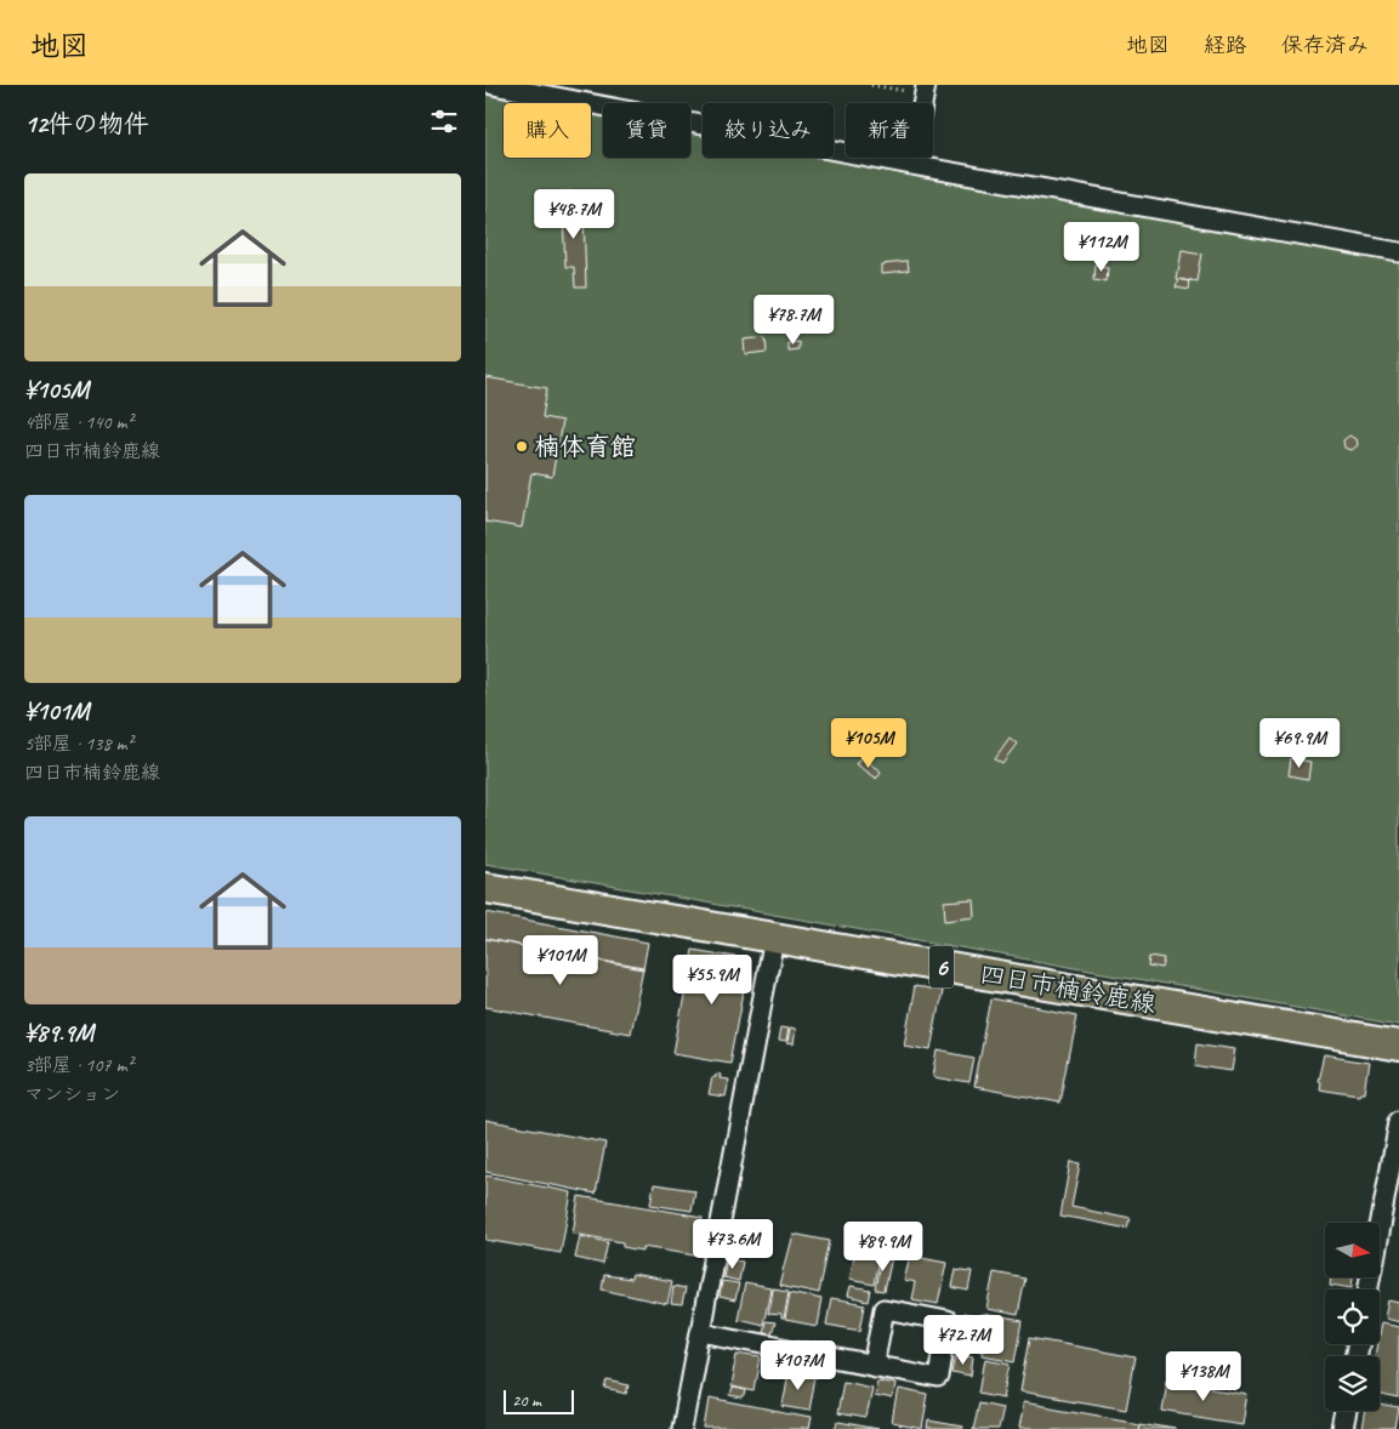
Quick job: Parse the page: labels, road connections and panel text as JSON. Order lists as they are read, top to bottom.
{
  "streets": {
    "main road": ["6", "四日市楠鈴鹿線"]
  },
  "places": ["楠体育館"],
  "scale_bar": "20 m",
  "north": "right",
  "page": {
    "header": "地図",
    "nav": ["地図", "経路", "保存済み"],
    "heading": "12件の物件",
    "chip": [
      "購入",
      "賃貸",
      "絞り込み",
      "新着"
    ],
    "list": [
      {
        "name": "¥105M",
        "note": "4部屋 · 140 m² · 四日市楠鈴鹿線"
      },
      {
        "name": "¥101M",
        "note": "5部屋 · 138 m² · 四日市楠鈴鹿線"
      },
      {
        "name": "¥89.9M",
        "note": "3部屋 · 107 m² · マンション"
      }
    ],
    "price": [
      "¥48.7M",
      "¥112M",
      "¥78.7M",
      "¥105M",
      "¥69.9M",
      "¥101M",
      "¥55.9M",
      "¥73.6M",
      "¥89.9M",
      "¥72.7M",
      "¥107M",
      "¥138M"
    ],
    "scale": "20 m"
  }
}
